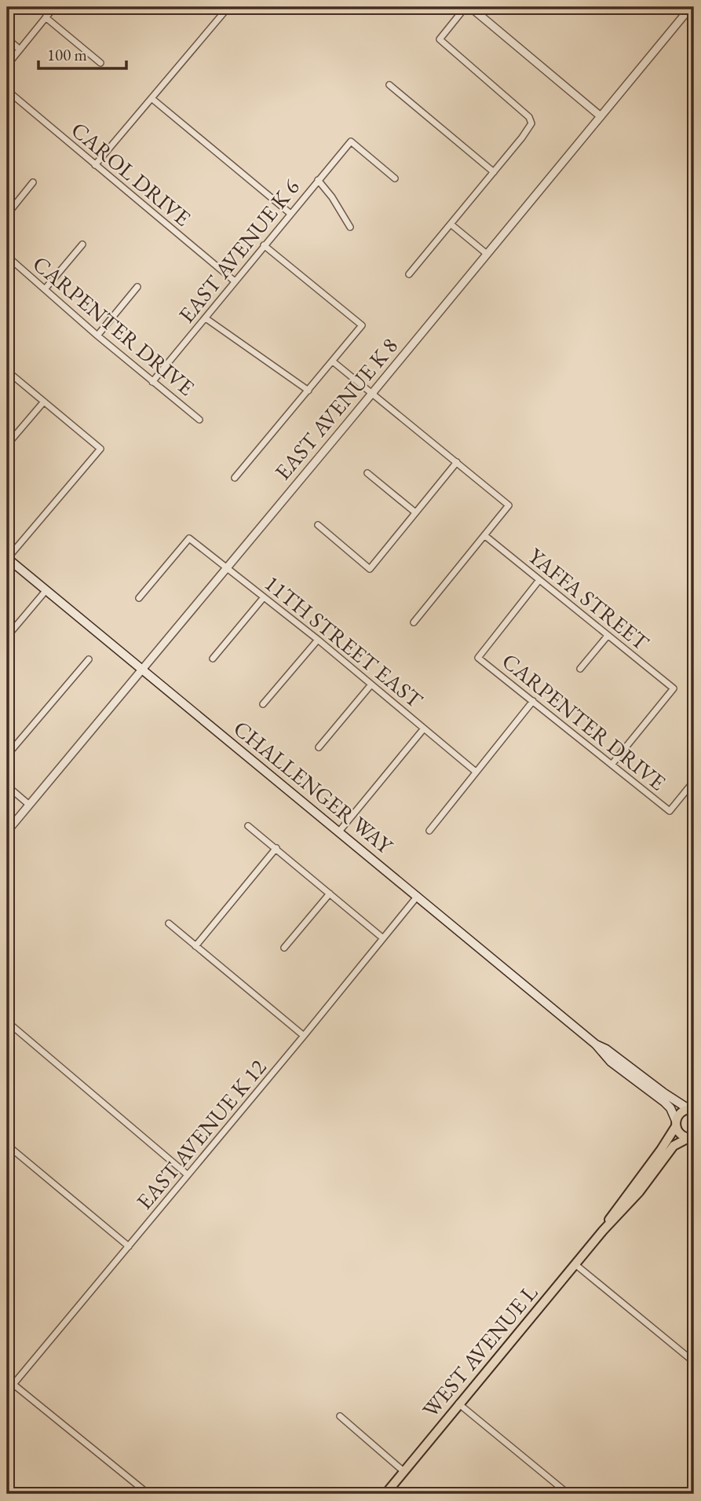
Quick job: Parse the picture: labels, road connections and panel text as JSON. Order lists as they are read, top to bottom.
{
  "streets": {
    "main road": ["CHALLENGER WAY", "WEST AVENUE L"],
    "street": [
      "CAROL DRIVE",
      "EAST AVENUE K 6",
      "CARPENTER DRIVE",
      "EAST AVENUE K 8",
      "YAFFA STREET",
      "11TH STREET EAST",
      "EAST AVENUE K 12"
    ]
  },
  "crossings": [
    ["CAROL DRIVE", "EAST AVENUE K 6"],
    ["EAST AVENUE K 6", "CARPENTER DRIVE"],
    ["CARPENTER DRIVE", "YAFFA STREET"],
    ["EAST AVENUE K 8", "11TH STREET EAST"],
    ["EAST AVENUE K 8", "CHALLENGER WAY"],
    ["CHALLENGER WAY", "EAST AVENUE K 12"],
    ["CHALLENGER WAY", "WEST AVENUE L"]
  ],
  "scale_bar": "100 m"
}
